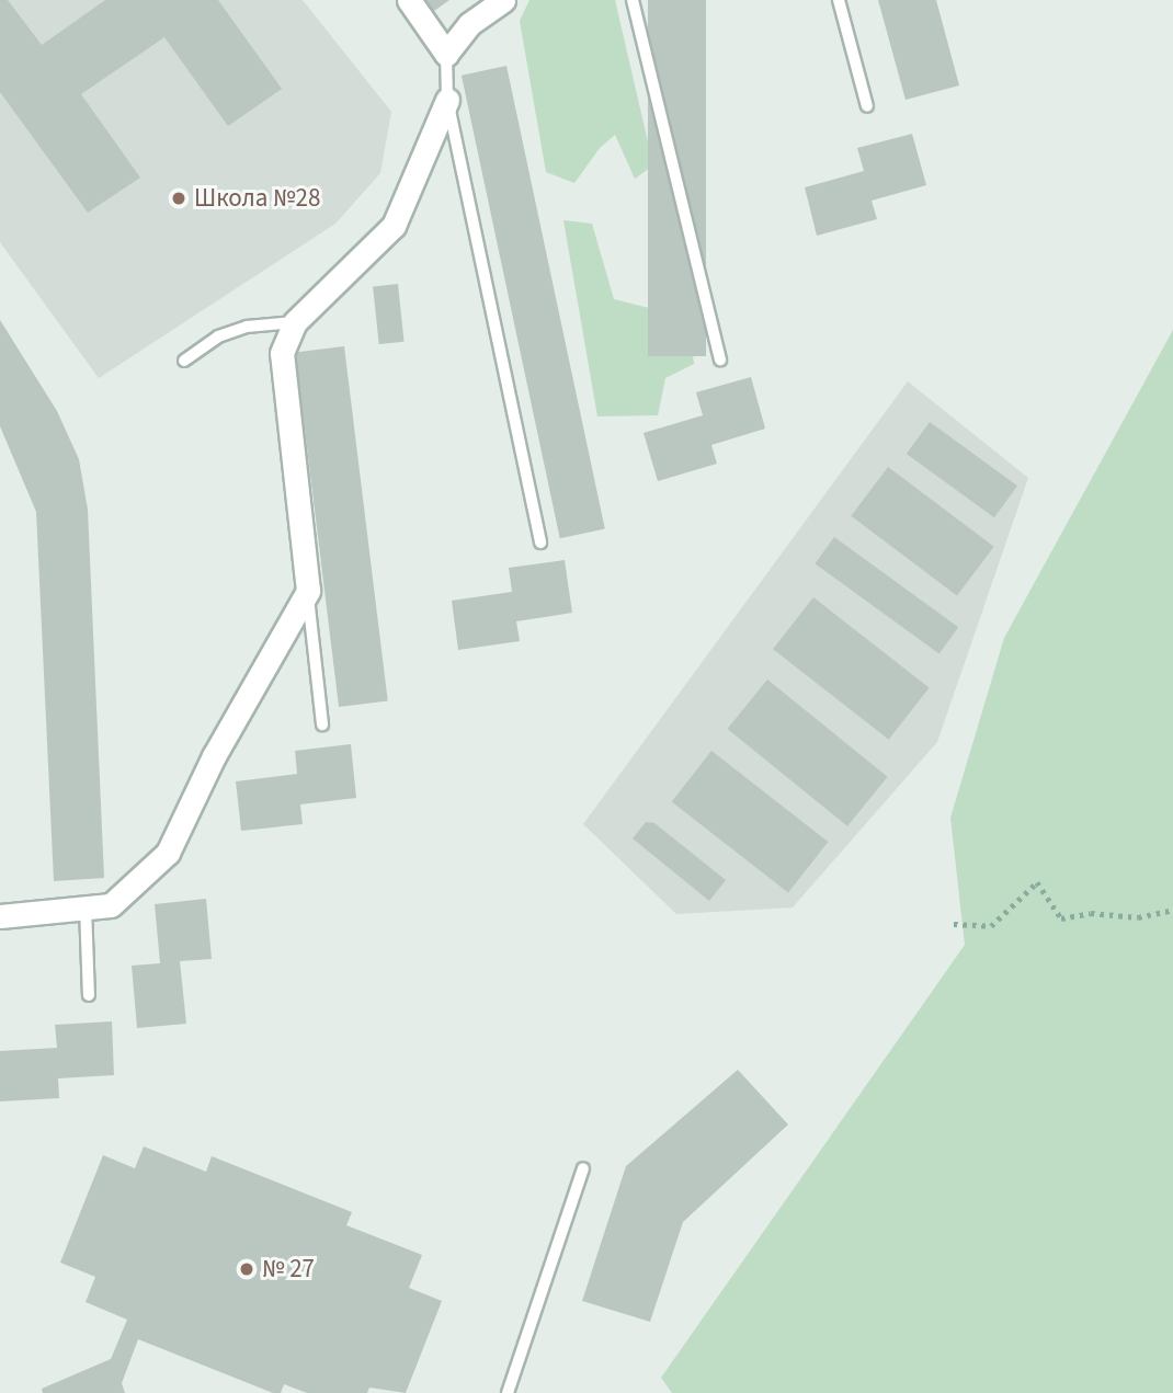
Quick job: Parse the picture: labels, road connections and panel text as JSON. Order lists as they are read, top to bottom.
{
  "places": ["Школа №28", "№ 27"]
}
